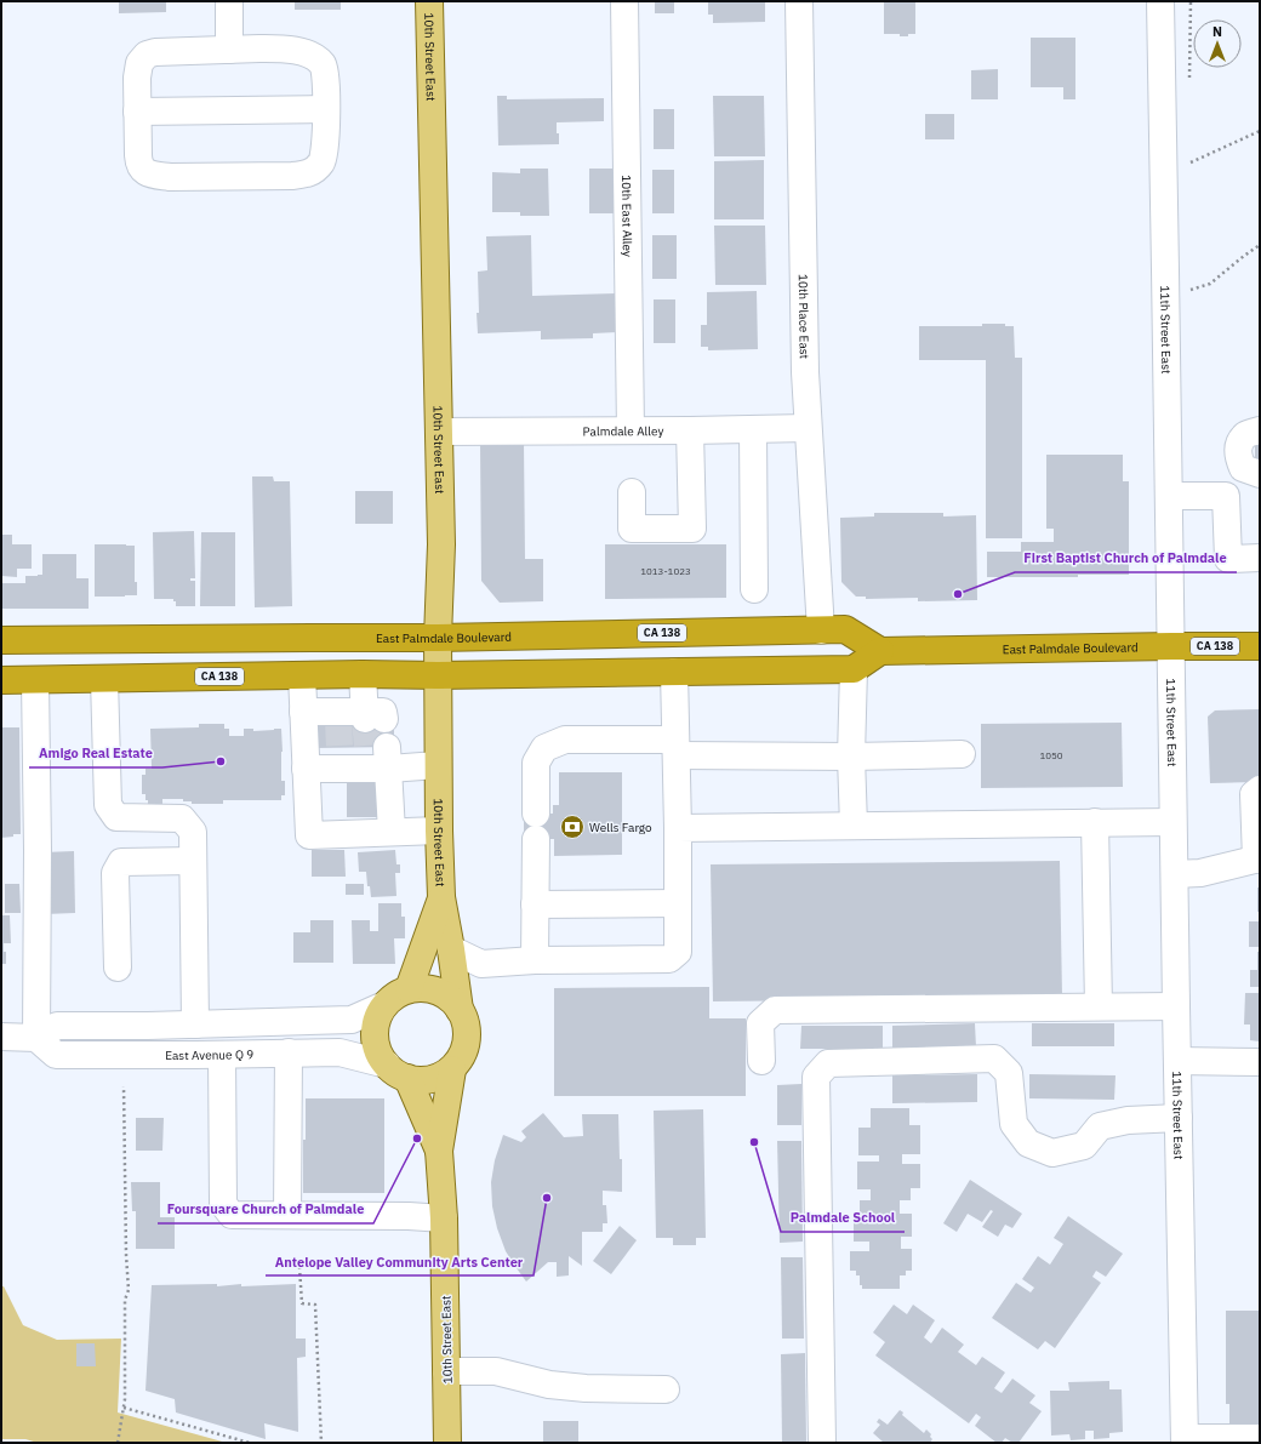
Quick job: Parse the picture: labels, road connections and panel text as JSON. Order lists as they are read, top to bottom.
{
  "streets": {
    "highway": ["CA 138", "East Palmdale Boulevard"],
    "main road": ["10th Street East"],
    "street": [
      "10th East Alley",
      "10th Place East",
      "11th Street East",
      "Palmdale Alley",
      "East Avenue Q 9"
    ]
  },
  "crossings": [
    ["10th Street East", "Palmdale Alley"],
    ["10th Street East", "CA 138"],
    ["10th Street East", "East Palmdale Boulevard"],
    ["10th Street East", "East Avenue Q 9"],
    ["10th East Alley", "Palmdale Alley"],
    ["10th Place East", "Palmdale Alley"],
    ["10th Place East", "East Palmdale Boulevard"],
    ["11th Street East", "East Palmdale Boulevard"]
  ],
  "places": {
    "other": [
      "First Baptist Church of Palmdale",
      "Amigo Real Estate",
      "Foursquare Church of Palmdale",
      "Palmdale School",
      "Antelope Valley Community Arts Center"
    ],
    "bank": ["Wells Fargo"]
  },
  "house_numbers": ["1013-1023", "1050"],
  "north": "top"
}
